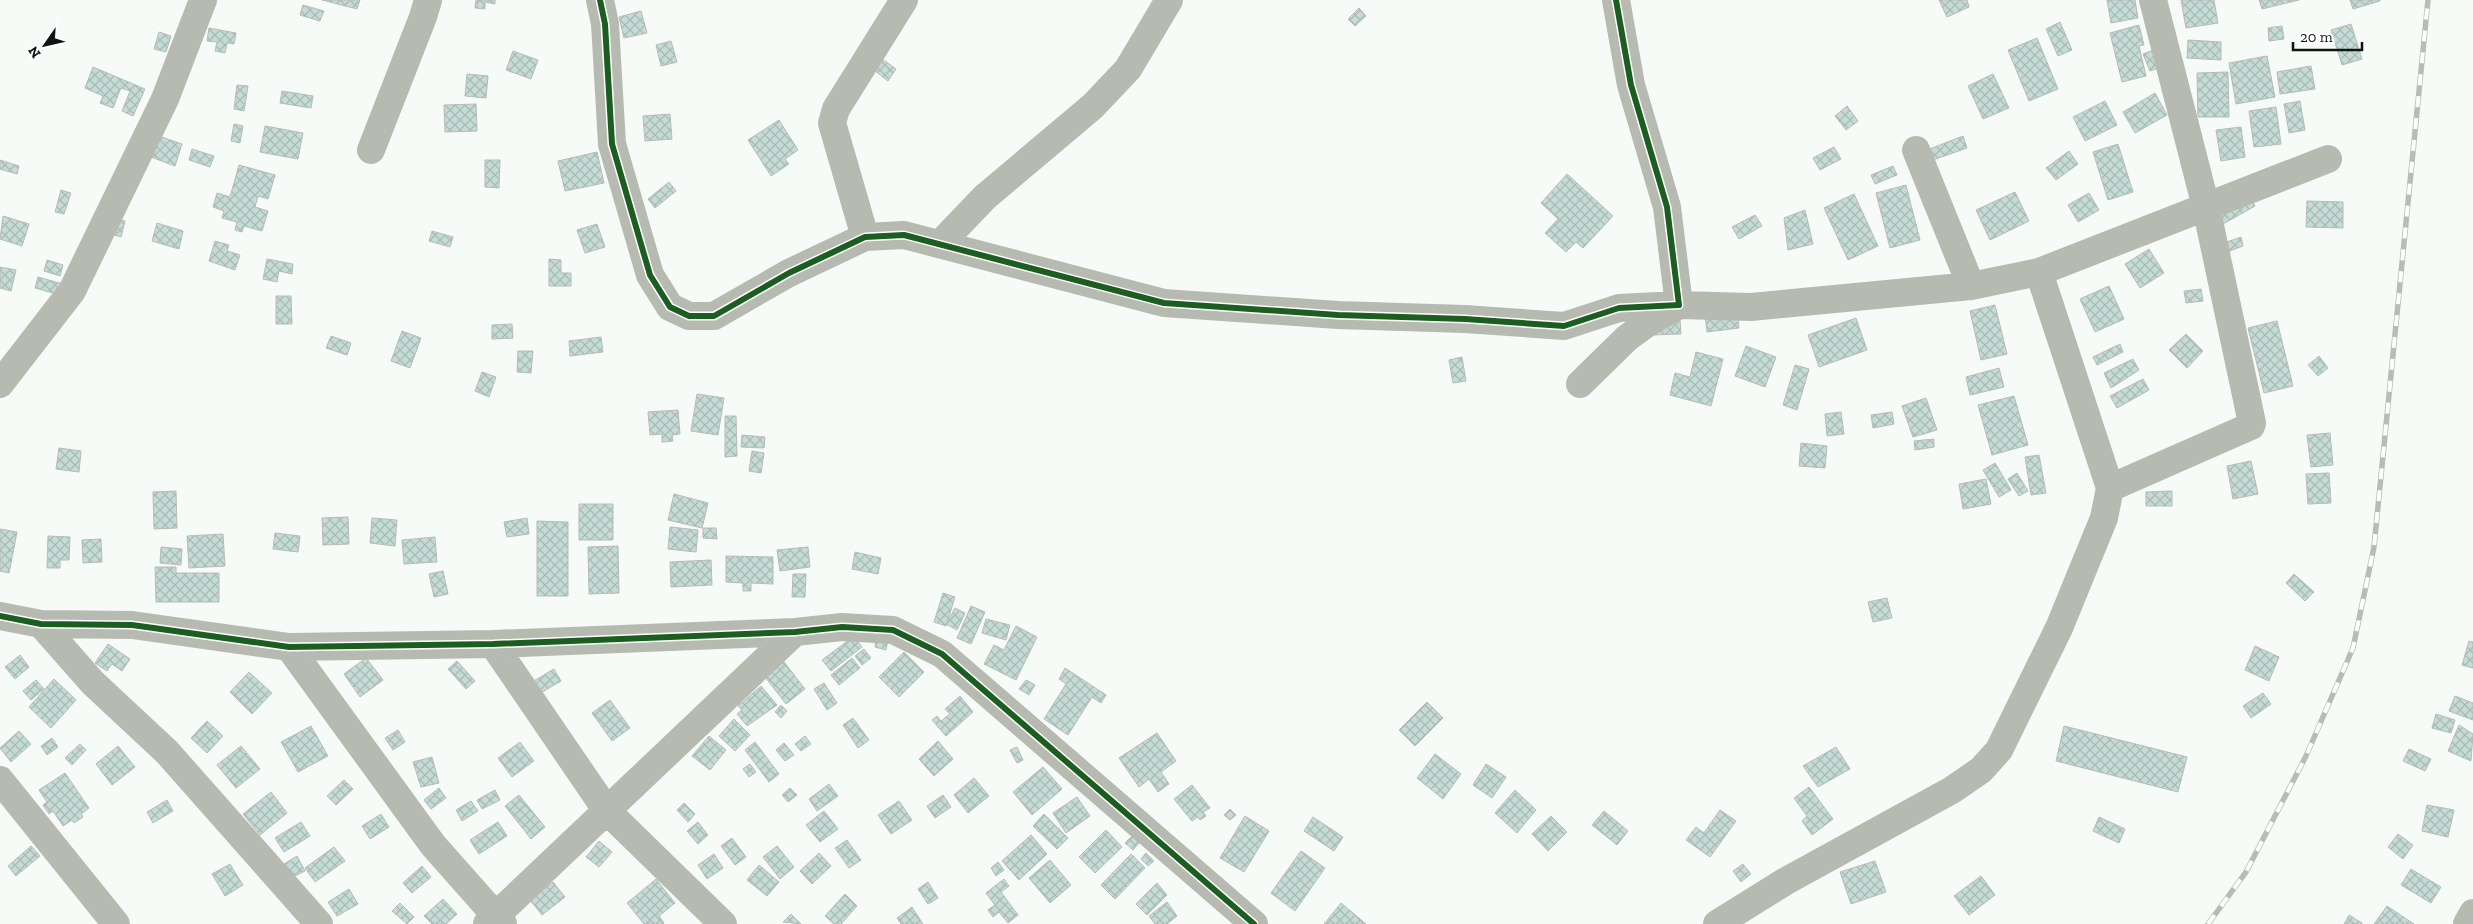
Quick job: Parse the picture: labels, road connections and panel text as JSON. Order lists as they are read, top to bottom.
{
  "scale_bar": "20 m",
  "north": "bottom left"
}
